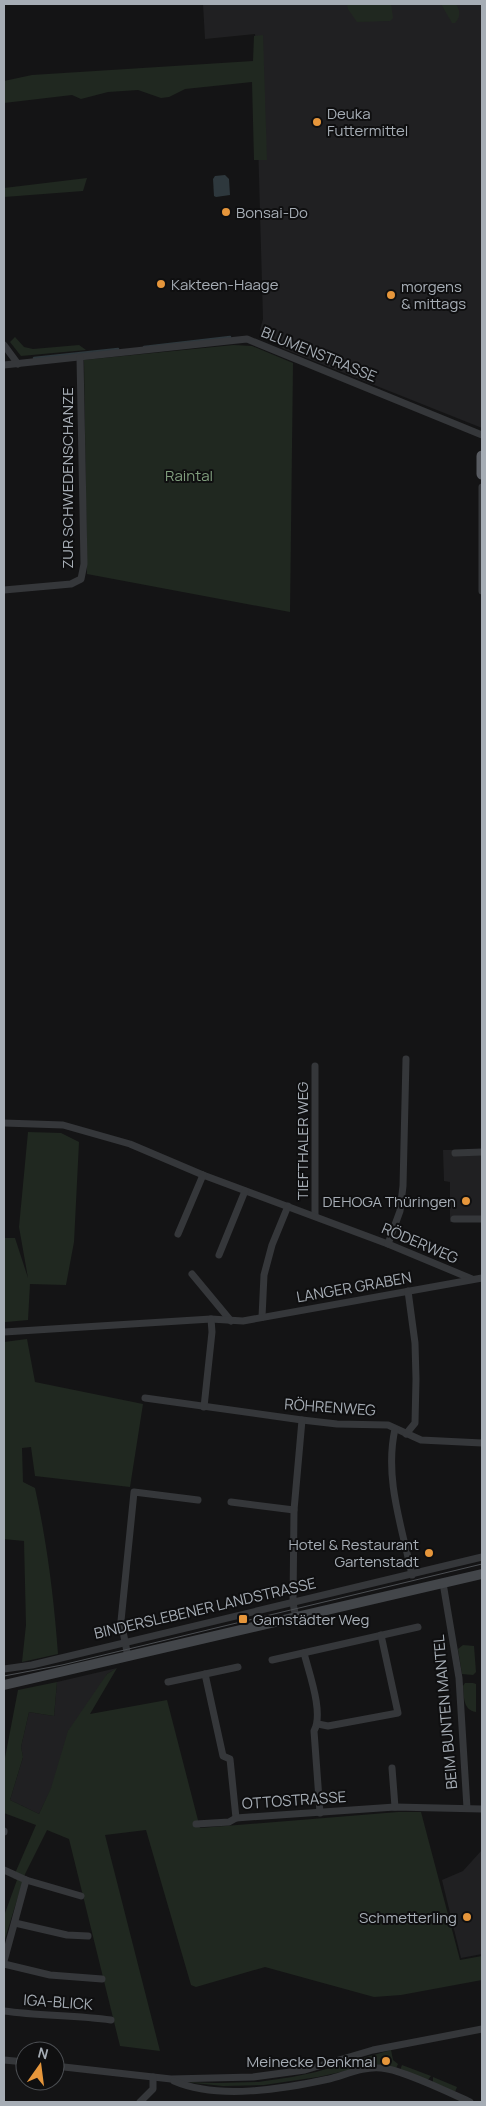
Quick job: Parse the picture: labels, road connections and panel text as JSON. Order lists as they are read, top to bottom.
{
  "streets": {
    "main road": ["BINDERSLEBENER LANDSTRASSE"],
    "street": [
      "BLUMENSTRASSE",
      "ZUR SCHWEDENSCHANZE",
      "TIEFTHALER WEG",
      "RÖDERWEG",
      "LANGER GRABEN",
      "RÖHRENWEG",
      "BEIM BUNTEN MANTEL",
      "OTTOSTRASSE",
      "IGA-BLICK"
    ]
  },
  "crossings": [
    ["BLUMENSTRASSE", "ZUR SCHWEDENSCHANZE"],
    ["TIEFTHALER WEG", "RÖDERWEG"],
    ["RÖDERWEG", "LANGER GRABEN"],
    ["BINDERSLEBENER LANDSTRASSE", "BEIM BUNTEN MANTEL"],
    ["BEIM BUNTEN MANTEL", "OTTOSTRASSE"]
  ],
  "parks": ["Raintal"],
  "places": {
    "other": [
      "Deuka Futtermittel",
      "Bonsai-Do",
      "Kakteen-Haage",
      "morgens & mittags",
      "DEHOGA Thüringen",
      "Hotel & Restaurant Gartenstadt",
      "Schmetterling",
      "Meinecke Denkmal"
    ],
    "transit": ["Gamstädter Weg"]
  },
  "north": "top"
}
